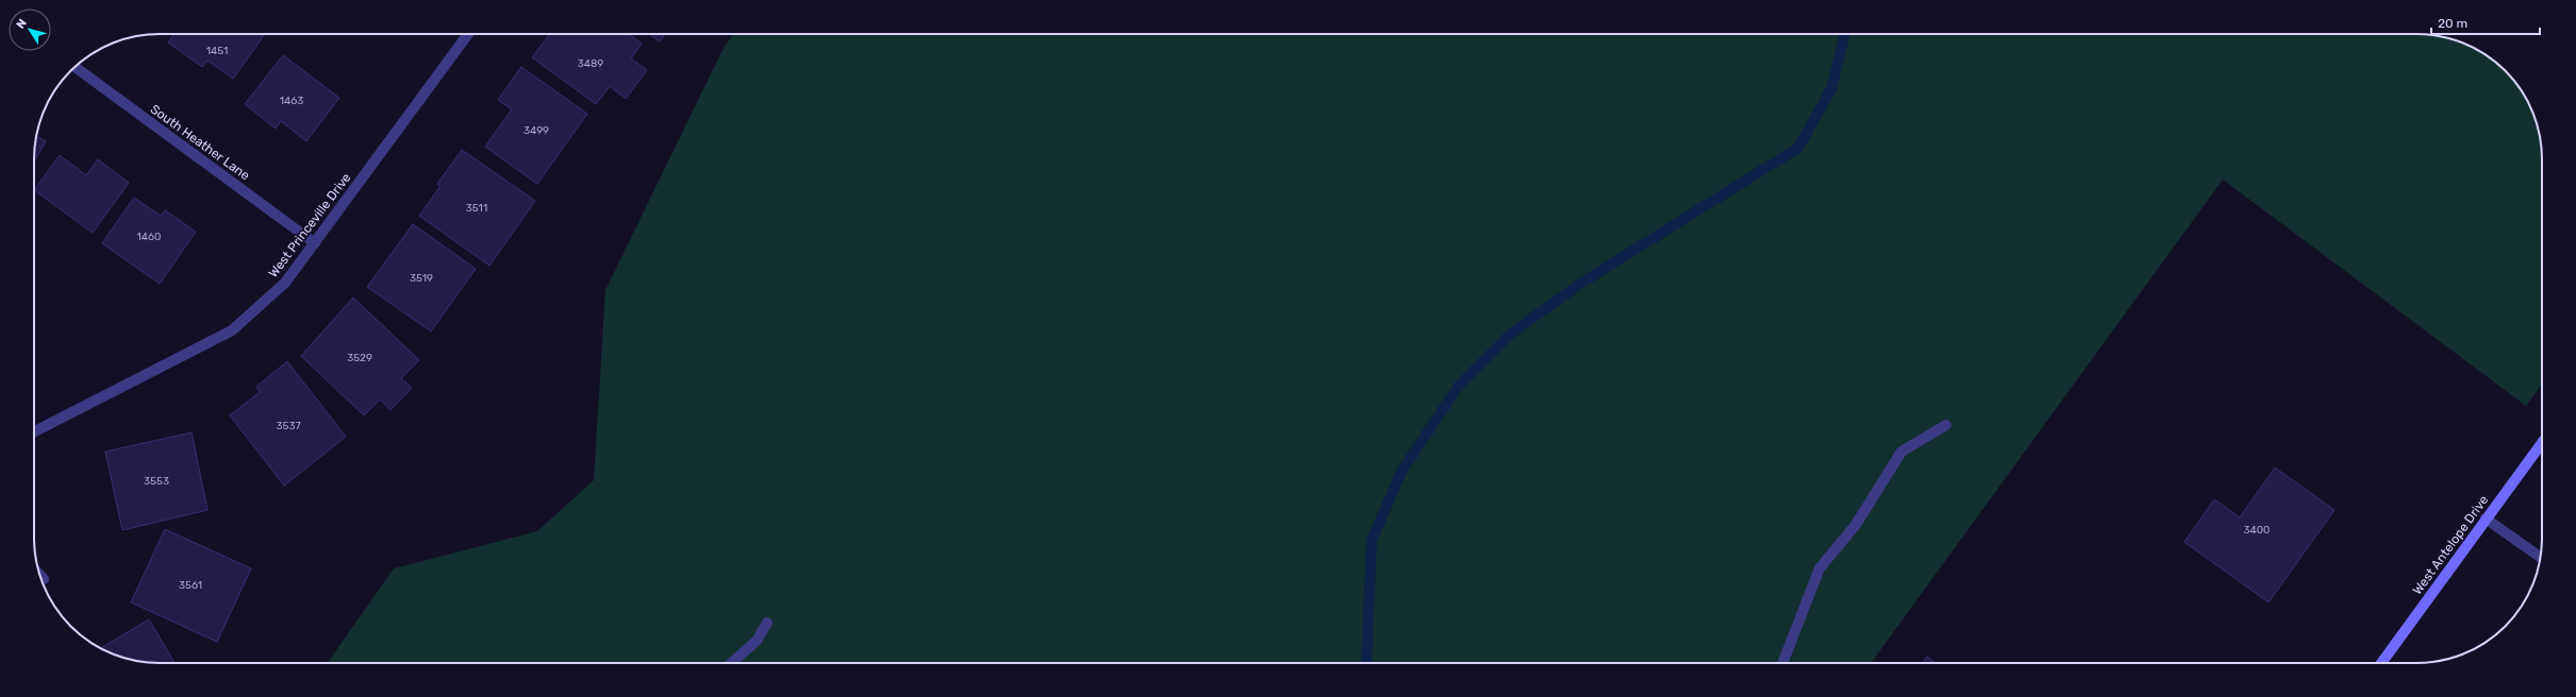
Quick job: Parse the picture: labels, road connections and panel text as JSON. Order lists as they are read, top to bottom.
{
  "streets": {
    "main road": ["West Antelope Drive"],
    "street": ["South Heather Lane", "West Princeville Drive"]
  },
  "crossings": [
    ["South Heather Lane", "West Princeville Drive"]
  ],
  "house_numbers": [
    "1451",
    "3489",
    "1463",
    "3499",
    "3511",
    "1460",
    "3519",
    "3529",
    "3537",
    "3553",
    "3400",
    "3561"
  ],
  "scale_bar": "20 m",
  "north": "top left"
}
